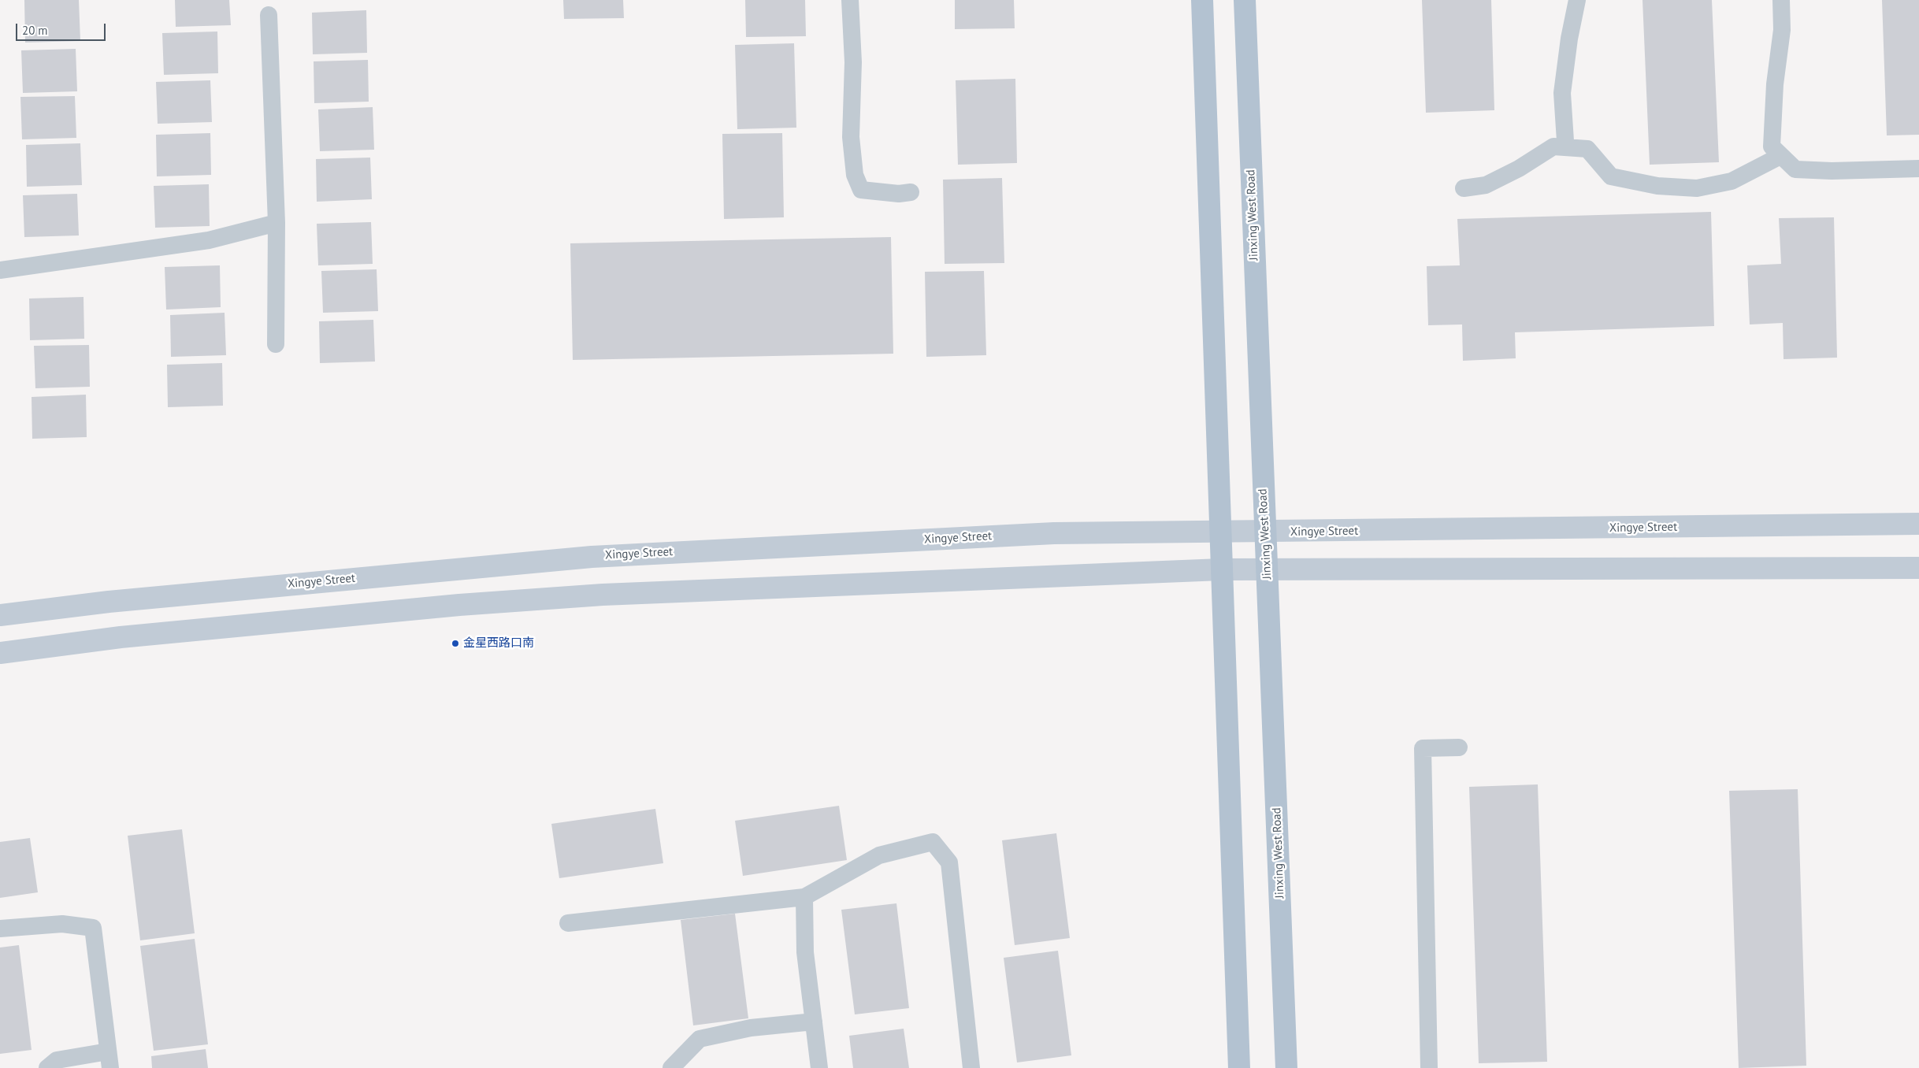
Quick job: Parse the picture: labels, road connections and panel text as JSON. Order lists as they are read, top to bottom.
{
  "streets": {
    "main road": ["Jinxing West Road", "Xingye Street"]
  },
  "crossings": [
    ["Jinxing West Road", "Xingye Street"]
  ],
  "places": ["金星西路口南"],
  "scale_bar": "20 m"
}
